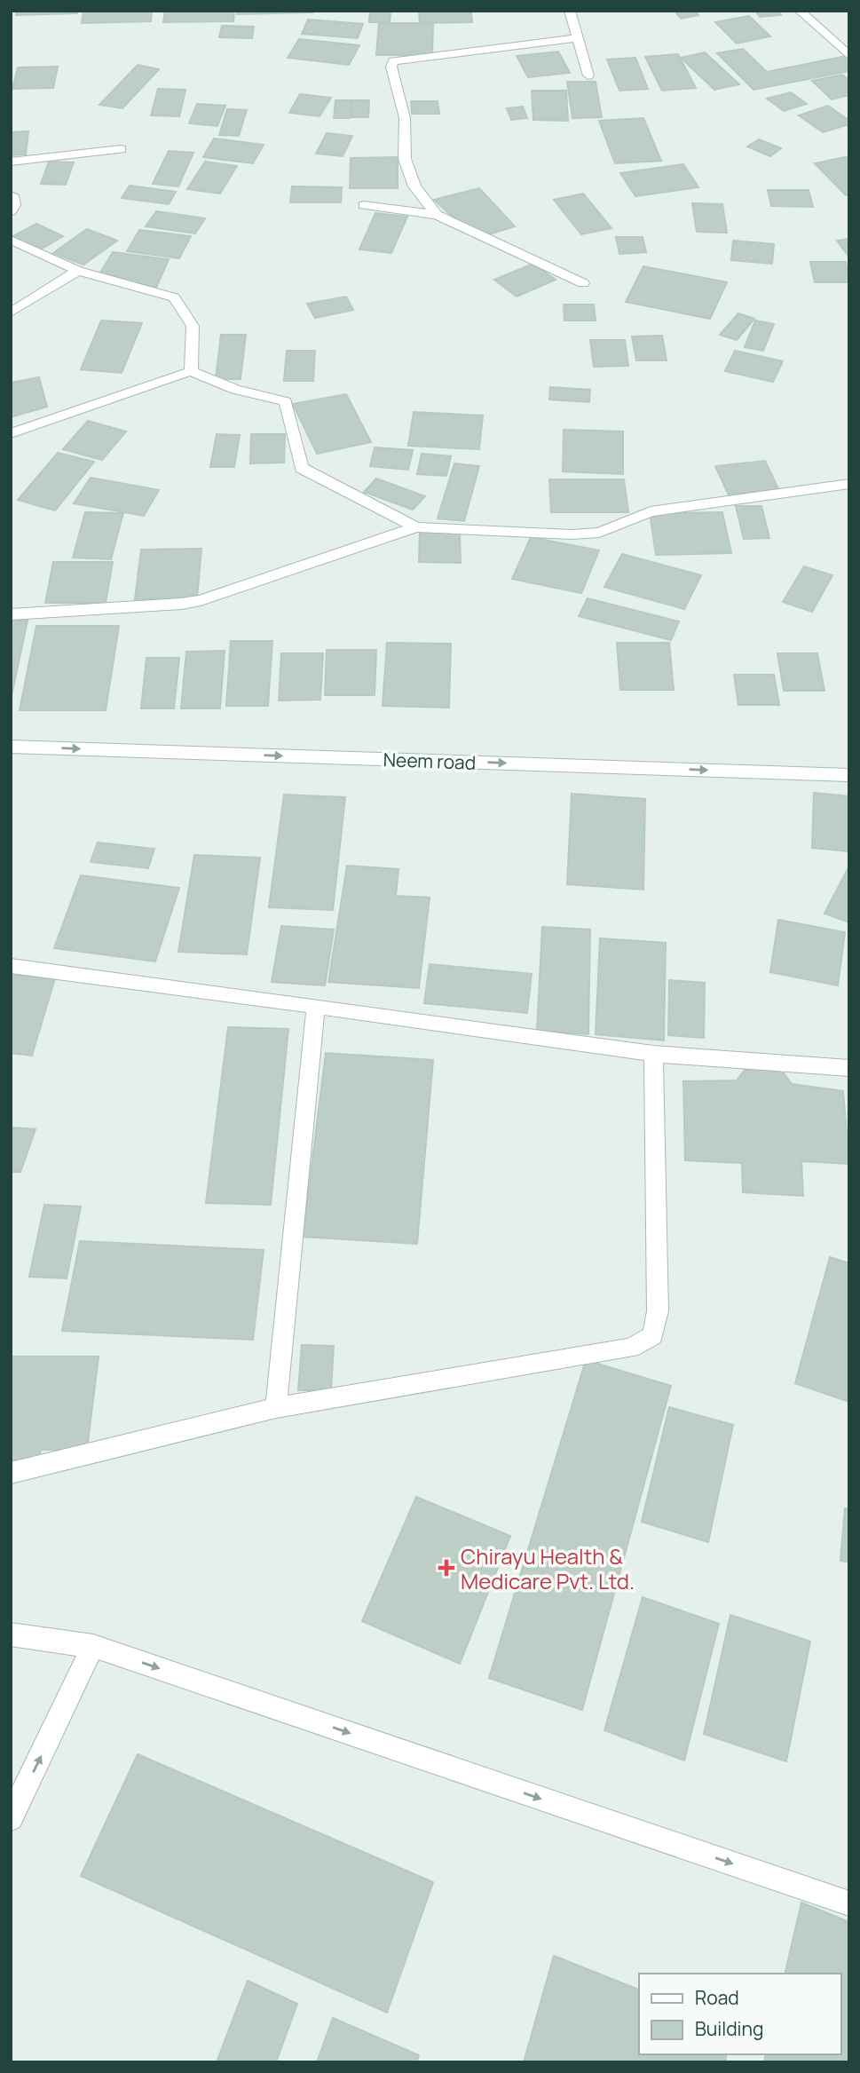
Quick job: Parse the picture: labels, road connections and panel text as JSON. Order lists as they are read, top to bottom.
{
  "streets": {
    "street": ["Neem road"]
  },
  "one_way": ["Neem road"],
  "places": {
    "health": ["Chirayu Health & Medicare Pvt. Ltd."]
  },
  "legend": ["Road", "Building"]
}
